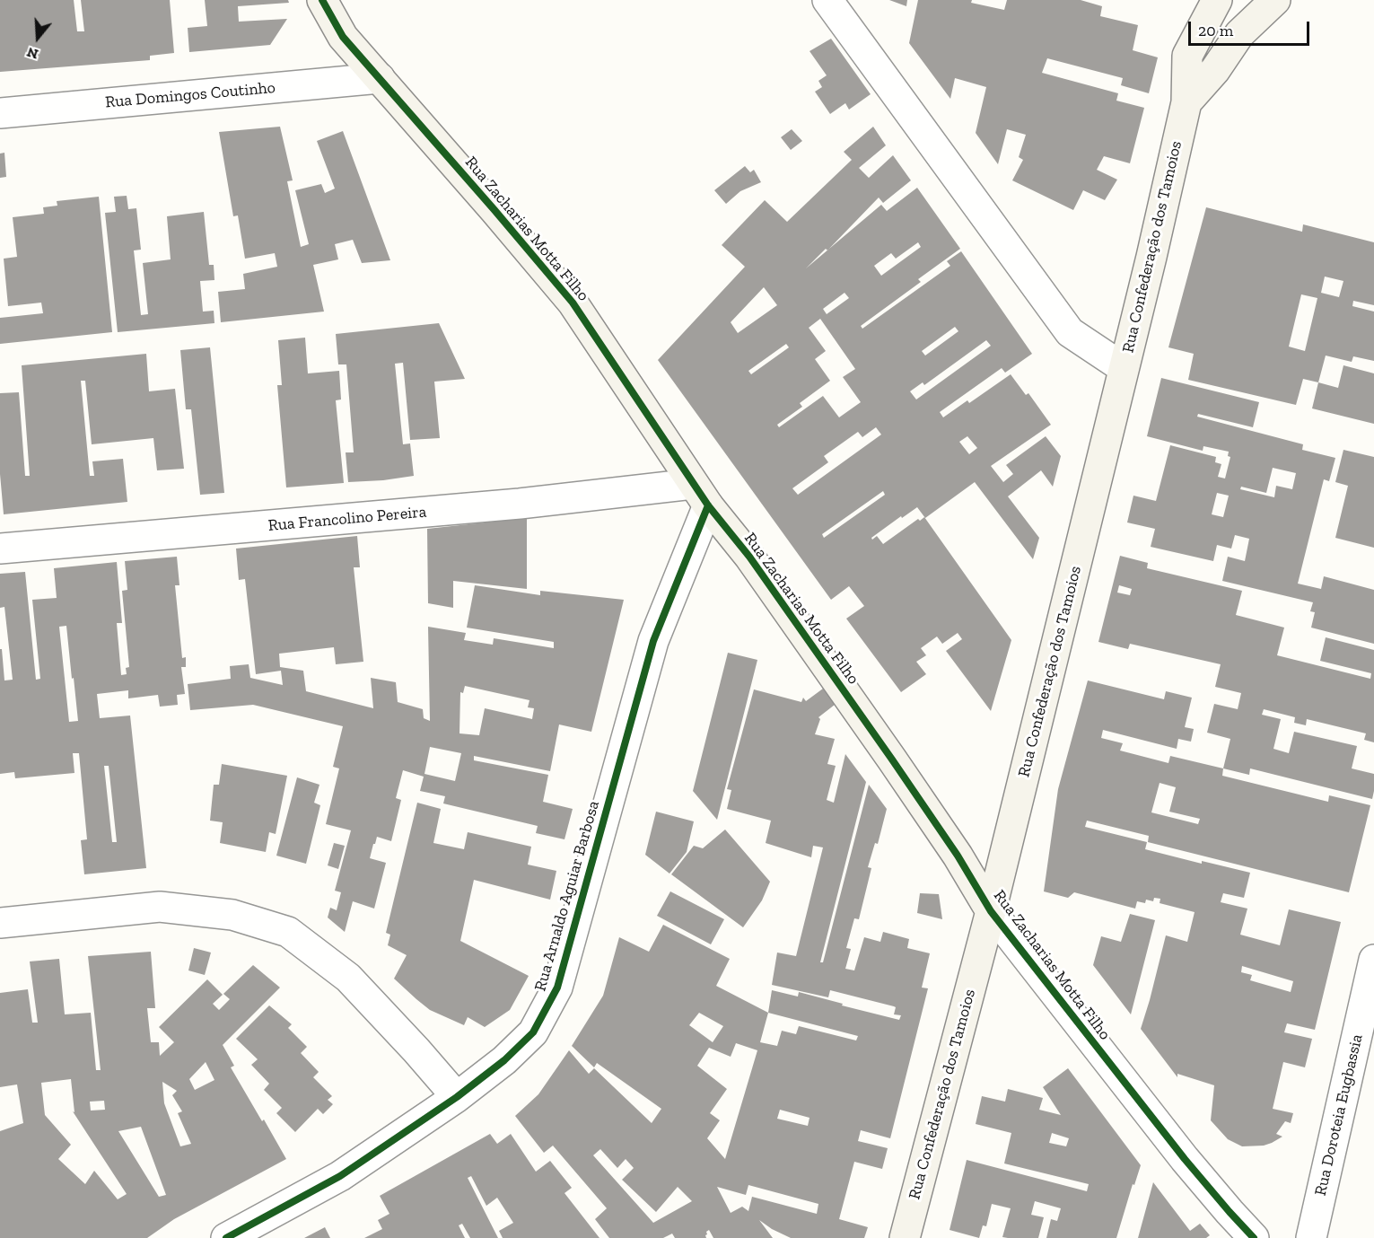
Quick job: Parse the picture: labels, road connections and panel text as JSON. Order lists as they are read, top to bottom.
{
  "streets": {
    "main road": ["Rua Zacharias Motta Filho", "Rua Confederação dos Tamoios"],
    "street": [
      "Rua Domingos Coutinho",
      "Rua Francolino Pereira",
      "Rua Arnaldo Aguiar Barbosa",
      "Rua Doroteia Eugbassia"
    ]
  },
  "crossings": [
    ["Rua Domingos Coutinho", "Rua Zacharias Motta Filho"],
    ["Rua Zacharias Motta Filho", "Rua Confederação dos Tamoios"],
    ["Rua Zacharias Motta Filho", "Rua Francolino Pereira"],
    ["Rua Zacharias Motta Filho", "Rua Arnaldo Aguiar Barbosa"],
    ["Rua Francolino Pereira", "Rua Arnaldo Aguiar Barbosa"]
  ],
  "scale_bar": "20 m",
  "north": "bottom"
}
